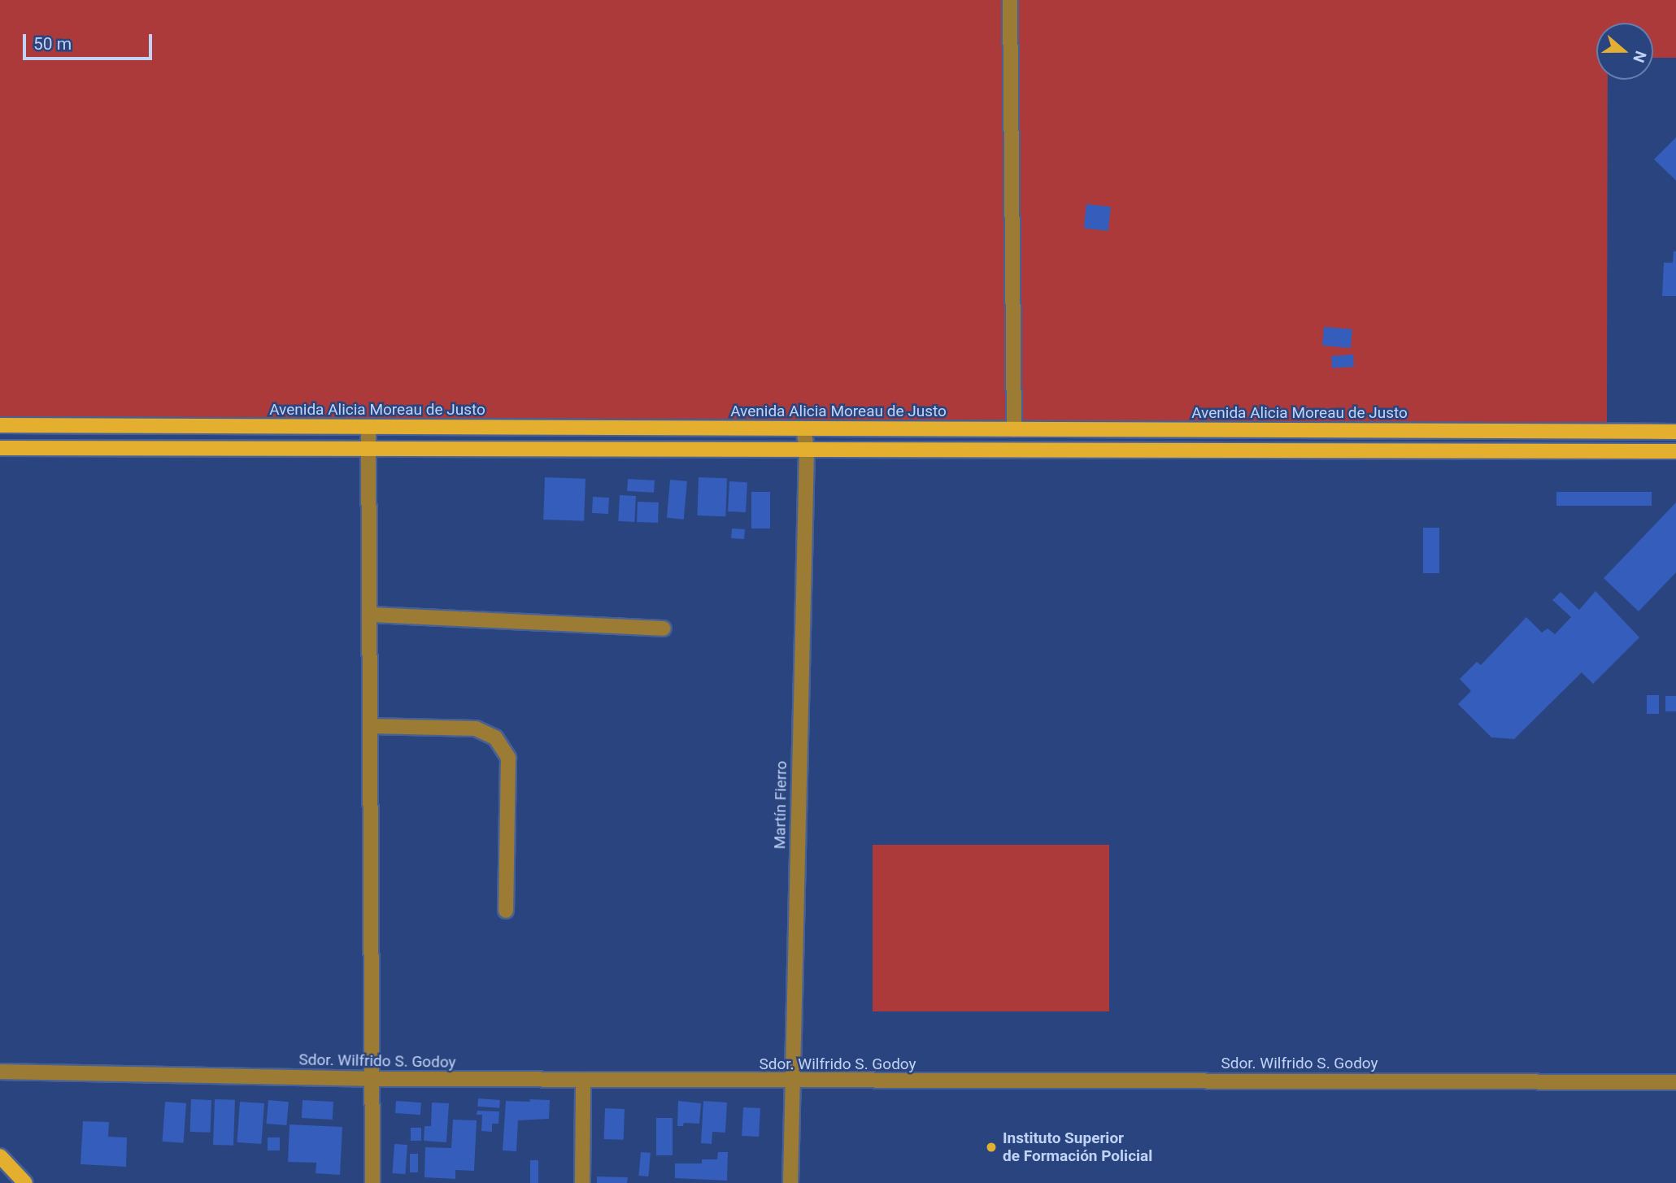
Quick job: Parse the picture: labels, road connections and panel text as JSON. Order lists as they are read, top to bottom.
{
  "streets": {
    "main road": ["Avenida Alicia Moreau de Justo"],
    "street": ["Martín Fierro", "Sdor. Wilfrido S. Godoy"]
  },
  "crossings": [
    ["Avenida Alicia Moreau de Justo", "Martín Fierro"],
    ["Martín Fierro", "Sdor. Wilfrido S. Godoy"]
  ],
  "places": ["Instituto Superior de Formación Policial"],
  "scale_bar": "50 m",
  "north": "right"
}
